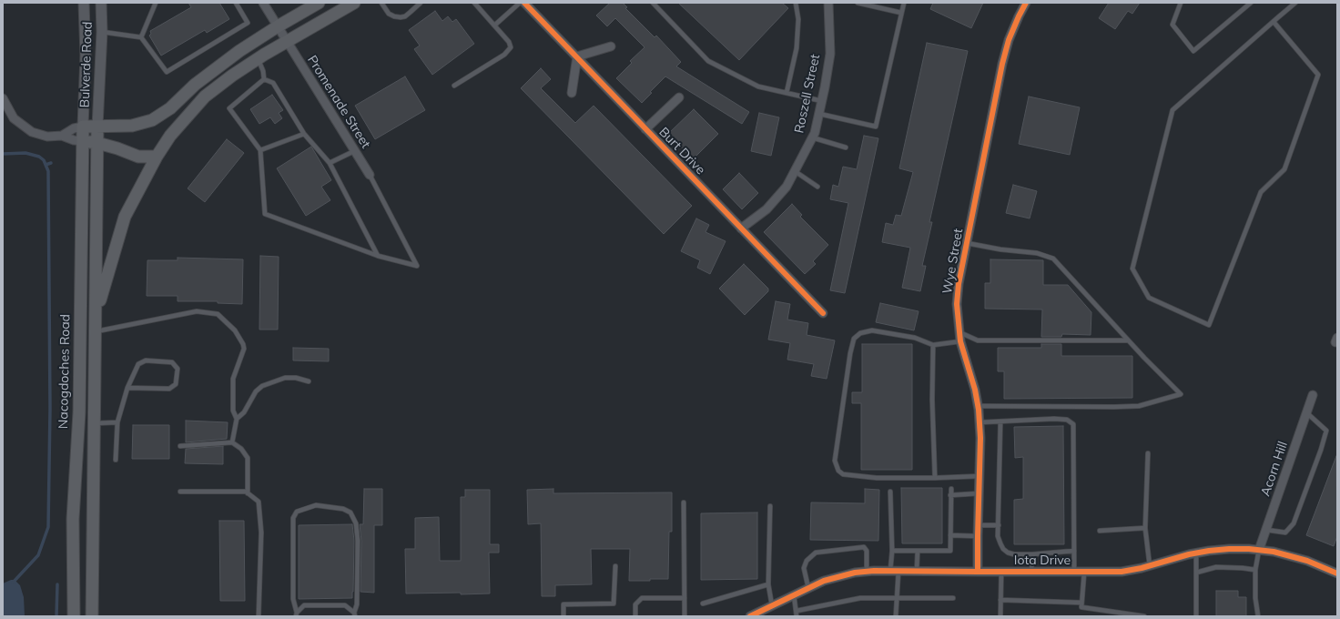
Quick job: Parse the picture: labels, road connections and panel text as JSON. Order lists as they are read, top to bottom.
{
  "streets": {
    "main road": ["Nacogdoches Road"],
    "street": [
      "Bulverde Road",
      "Roszell Street",
      "Promenade Street",
      "Burt Drive",
      "Wye Street",
      "Acorn Hill",
      "Iota Drive"
    ]
  },
  "crossings": [
    ["Bulverde Road", "Nacogdoches Road"],
    ["Roszell Street", "Burt Drive"],
    ["Wye Street", "Iota Drive"],
    ["Acorn Hill", "Iota Drive"]
  ]
}
